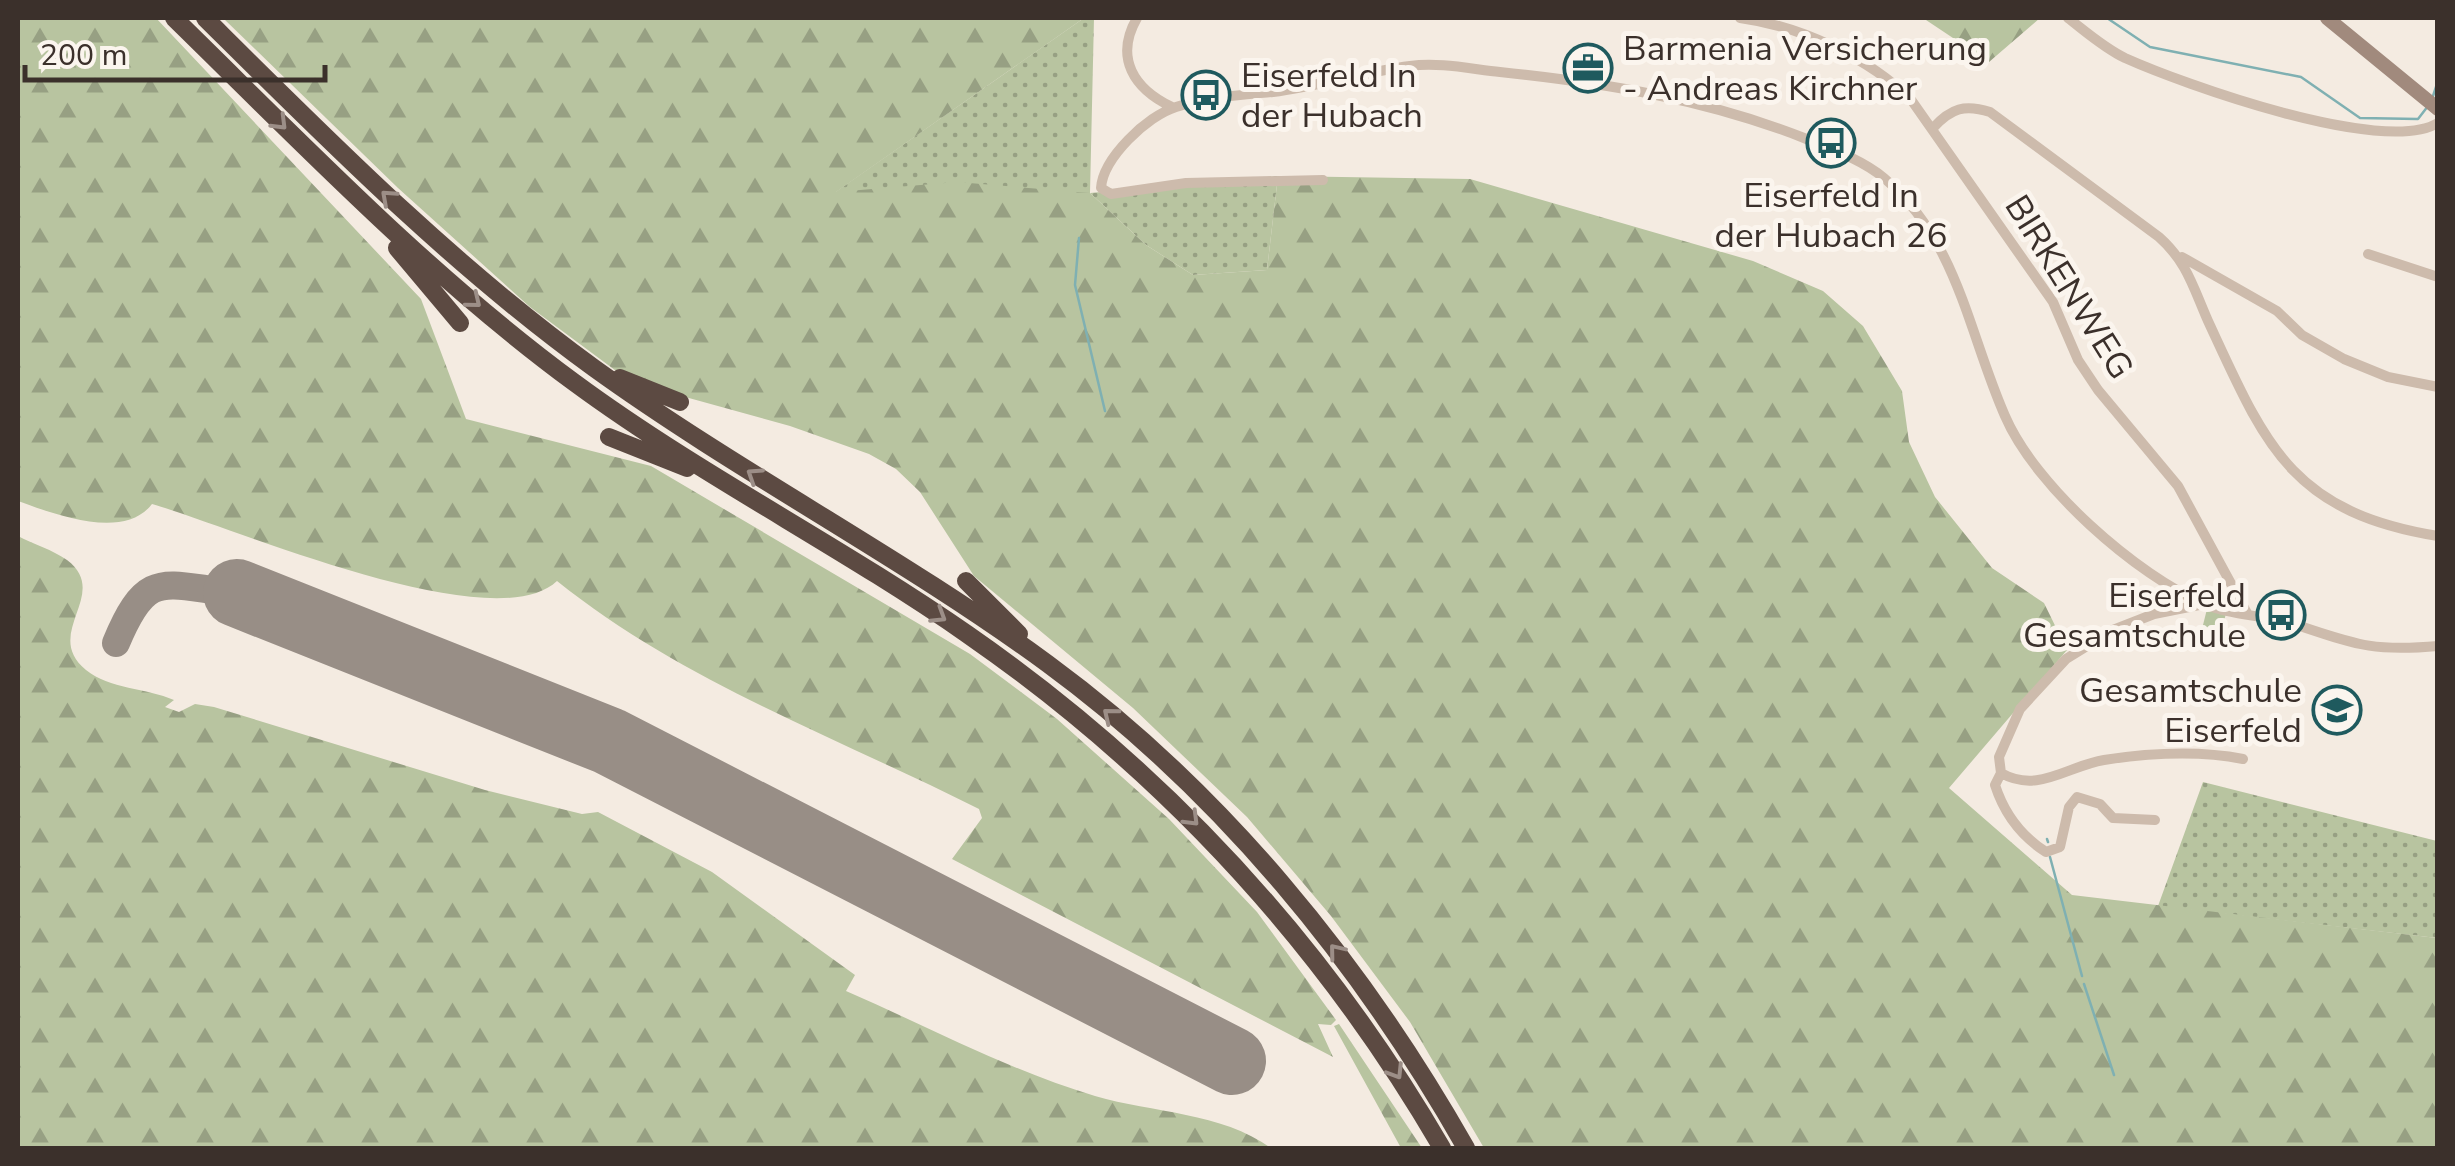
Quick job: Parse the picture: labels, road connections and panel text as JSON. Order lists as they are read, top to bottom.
{
  "streets": {
    "street": ["BIRKENWEG"]
  },
  "places": {
    "office": ["Barmenia Versicherung - Andreas Kirchner"],
    "bus stop": ["Eiserfeld In der Hubach", "Eiserfeld In der Hubach 26", "Eiserfeld Gesamtschule"],
    "school or university": ["Gesamtschule Eiserfeld"]
  },
  "scale_bar": "200 m"
}
